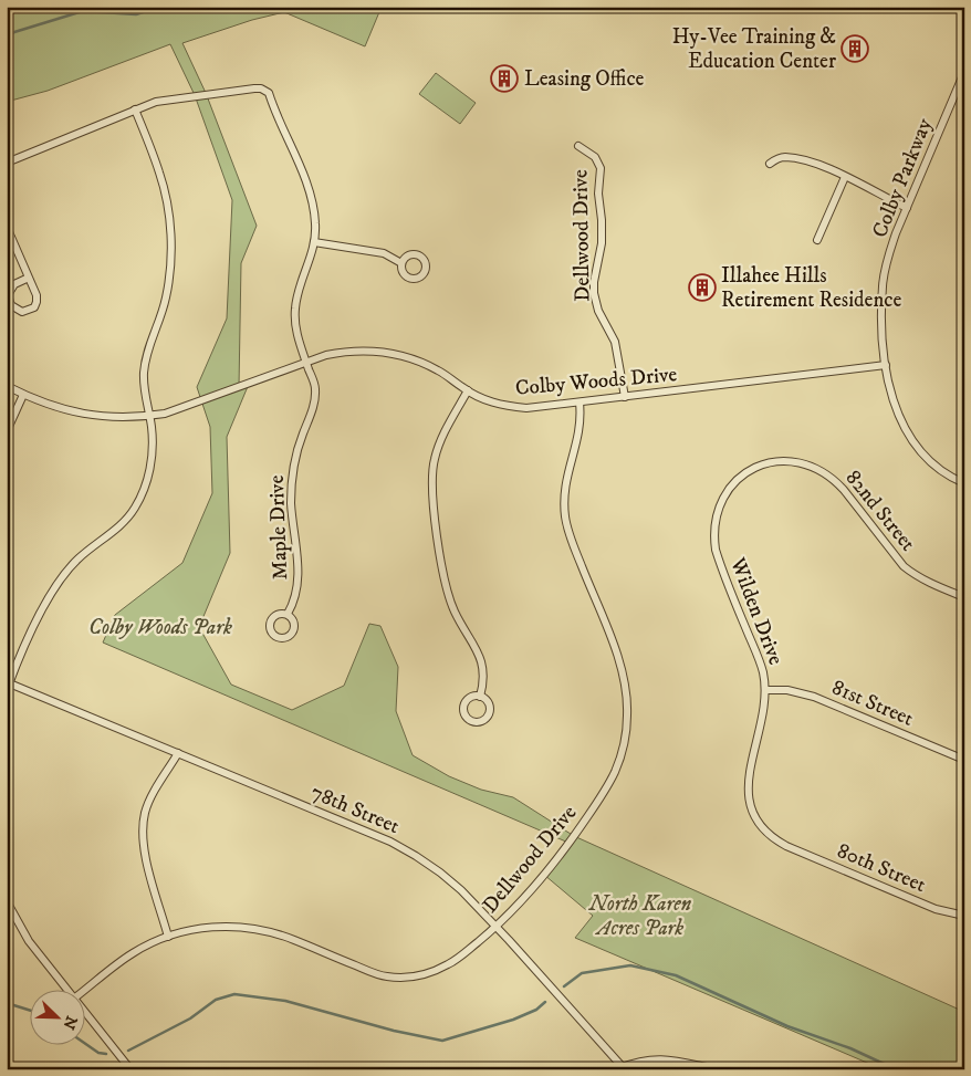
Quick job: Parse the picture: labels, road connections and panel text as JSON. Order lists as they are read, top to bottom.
{
  "streets": {
    "street": [
      "Colby Parkway",
      "Dellwood Drive",
      "Colby Woods Drive",
      "82nd Street",
      "Maple Drive",
      "Wilden Drive",
      "81st Street",
      "78th Street",
      "80th Street"
    ]
  },
  "crossings": [
    ["Colby Parkway", "Colby Woods Drive"],
    ["Dellwood Drive", "Colby Woods Drive"],
    ["Dellwood Drive", "78th Street"],
    ["Colby Woods Drive", "Maple Drive"],
    ["82nd Street", "Wilden Drive"],
    ["Wilden Drive", "81st Street"],
    ["Wilden Drive", "80th Street"]
  ],
  "parks": ["Colby Woods Park", "North Karen Acres Park"],
  "places": {
    "building": ["Hy-Vee Training & Education Center", "Leasing Office", "Illahee Hills Retirement Residence"]
  },
  "north": "bottom right"
}
